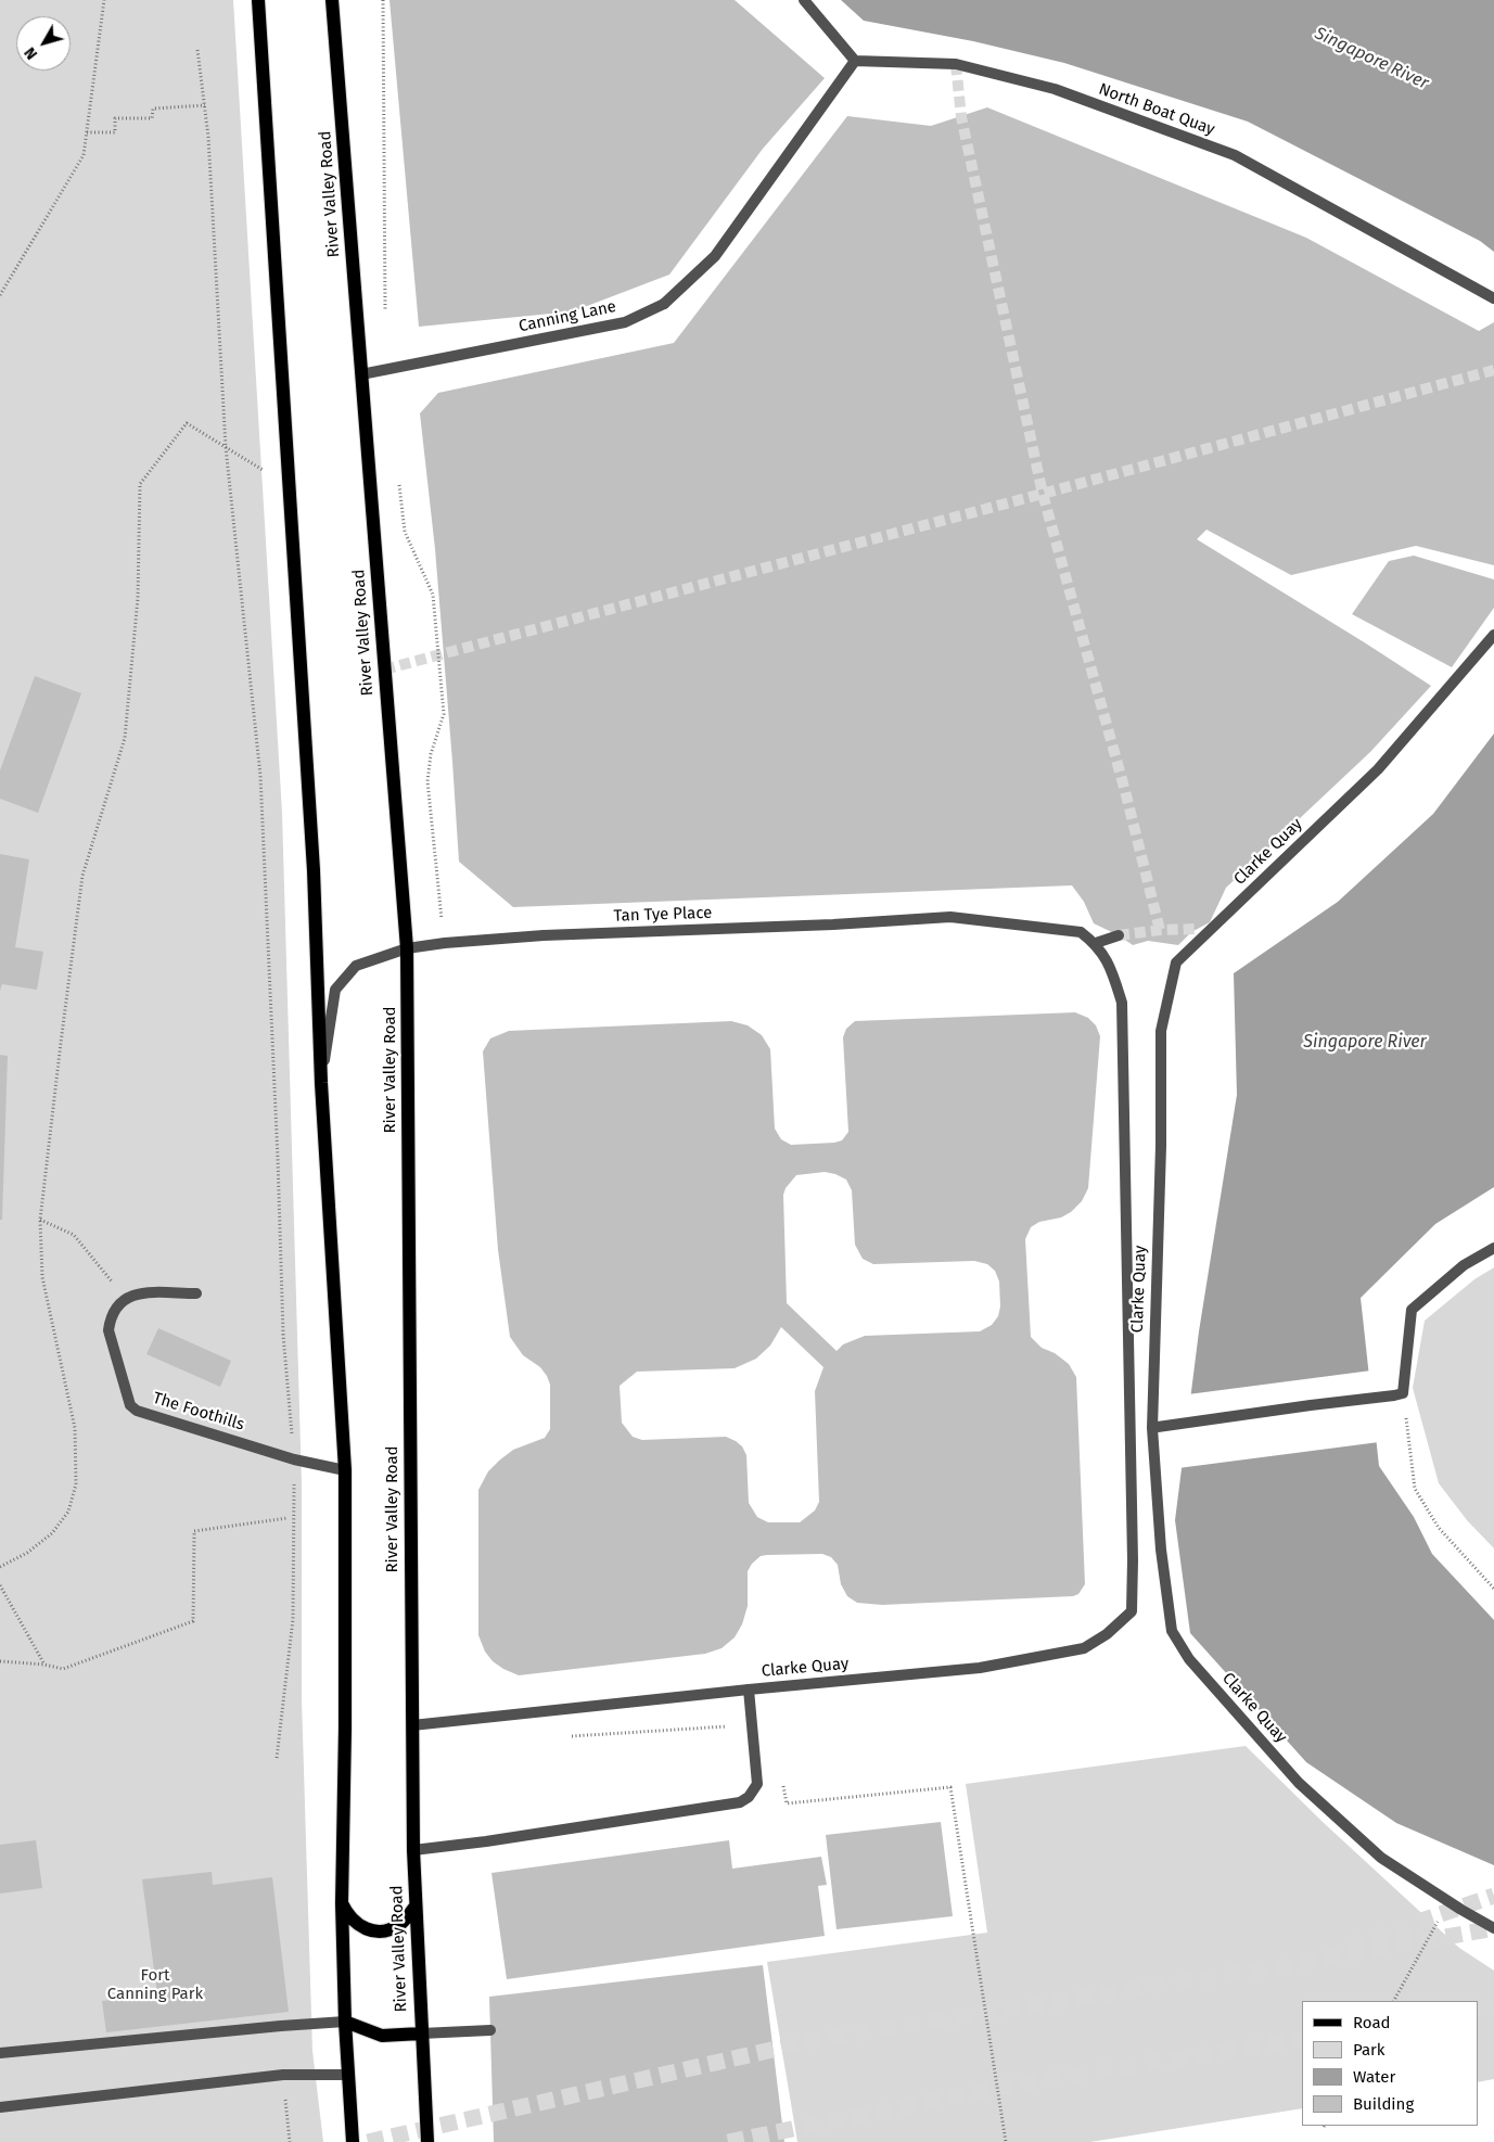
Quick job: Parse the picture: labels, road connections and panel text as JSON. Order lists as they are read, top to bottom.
{
  "streets": {
    "main road": ["River Valley Road"],
    "street": [
      "North Boat Quay",
      "Canning Lane",
      "Clarke Quay",
      "Tan Tye Place",
      "The Foothills"
    ]
  },
  "crossings": [
    ["North Boat Quay", "Canning Lane"],
    ["River Valley Road", "Canning Lane"],
    ["River Valley Road", "Clarke Quay"],
    ["River Valley Road", "Tan Tye Place"],
    ["Clarke Quay", "Tan Tye Place"]
  ],
  "water": ["Singapore River"],
  "parks": ["Fort Canning Park"],
  "legend": [
    "Road",
    "Park",
    "Water",
    "Building"
  ],
  "north": "bottom left"
}
